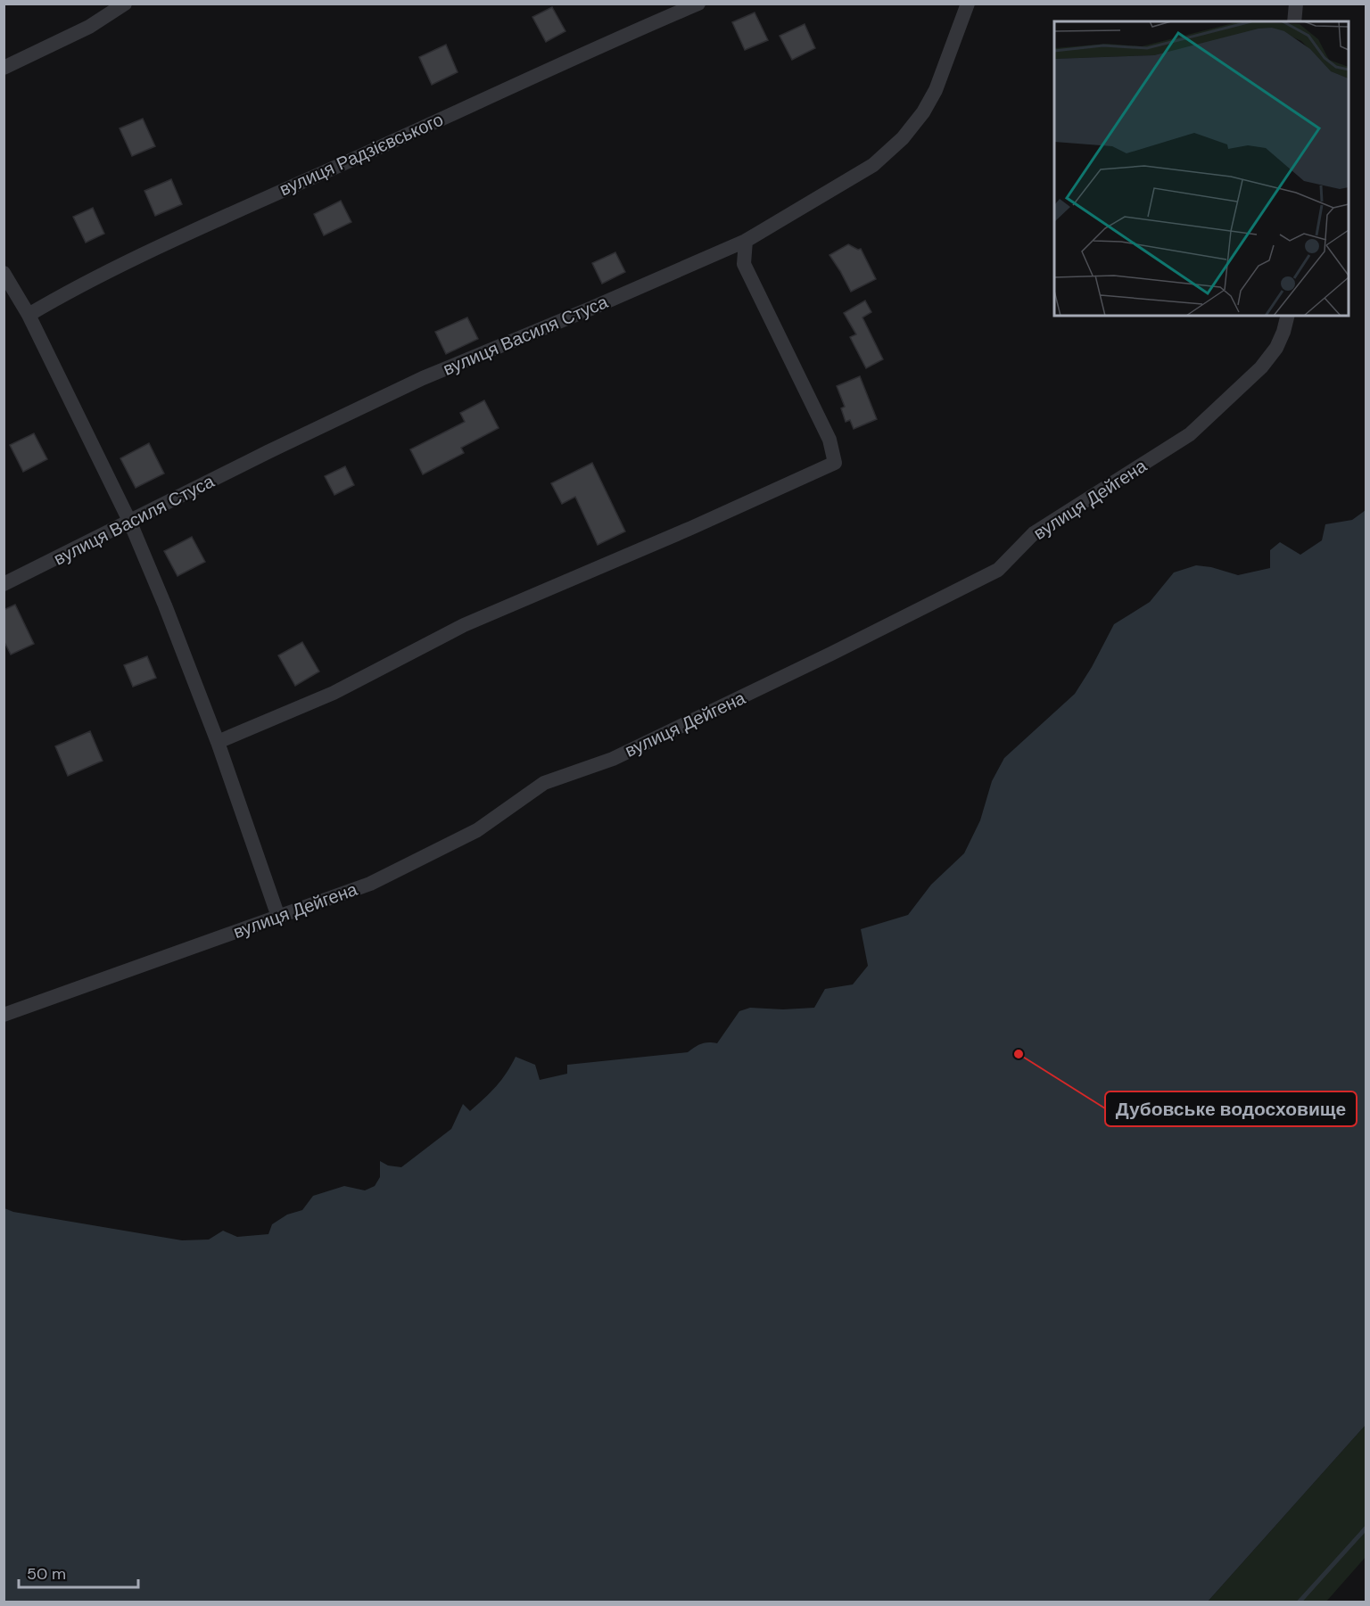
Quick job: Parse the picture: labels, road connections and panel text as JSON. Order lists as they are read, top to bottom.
{
  "streets": {
    "street": ["вулиця Радзієвського", "вулиця Василя Стуса", "вулиця Дейгена"]
  },
  "places": ["Дубовське водосховище"],
  "scale_bar": "50 m"
}
